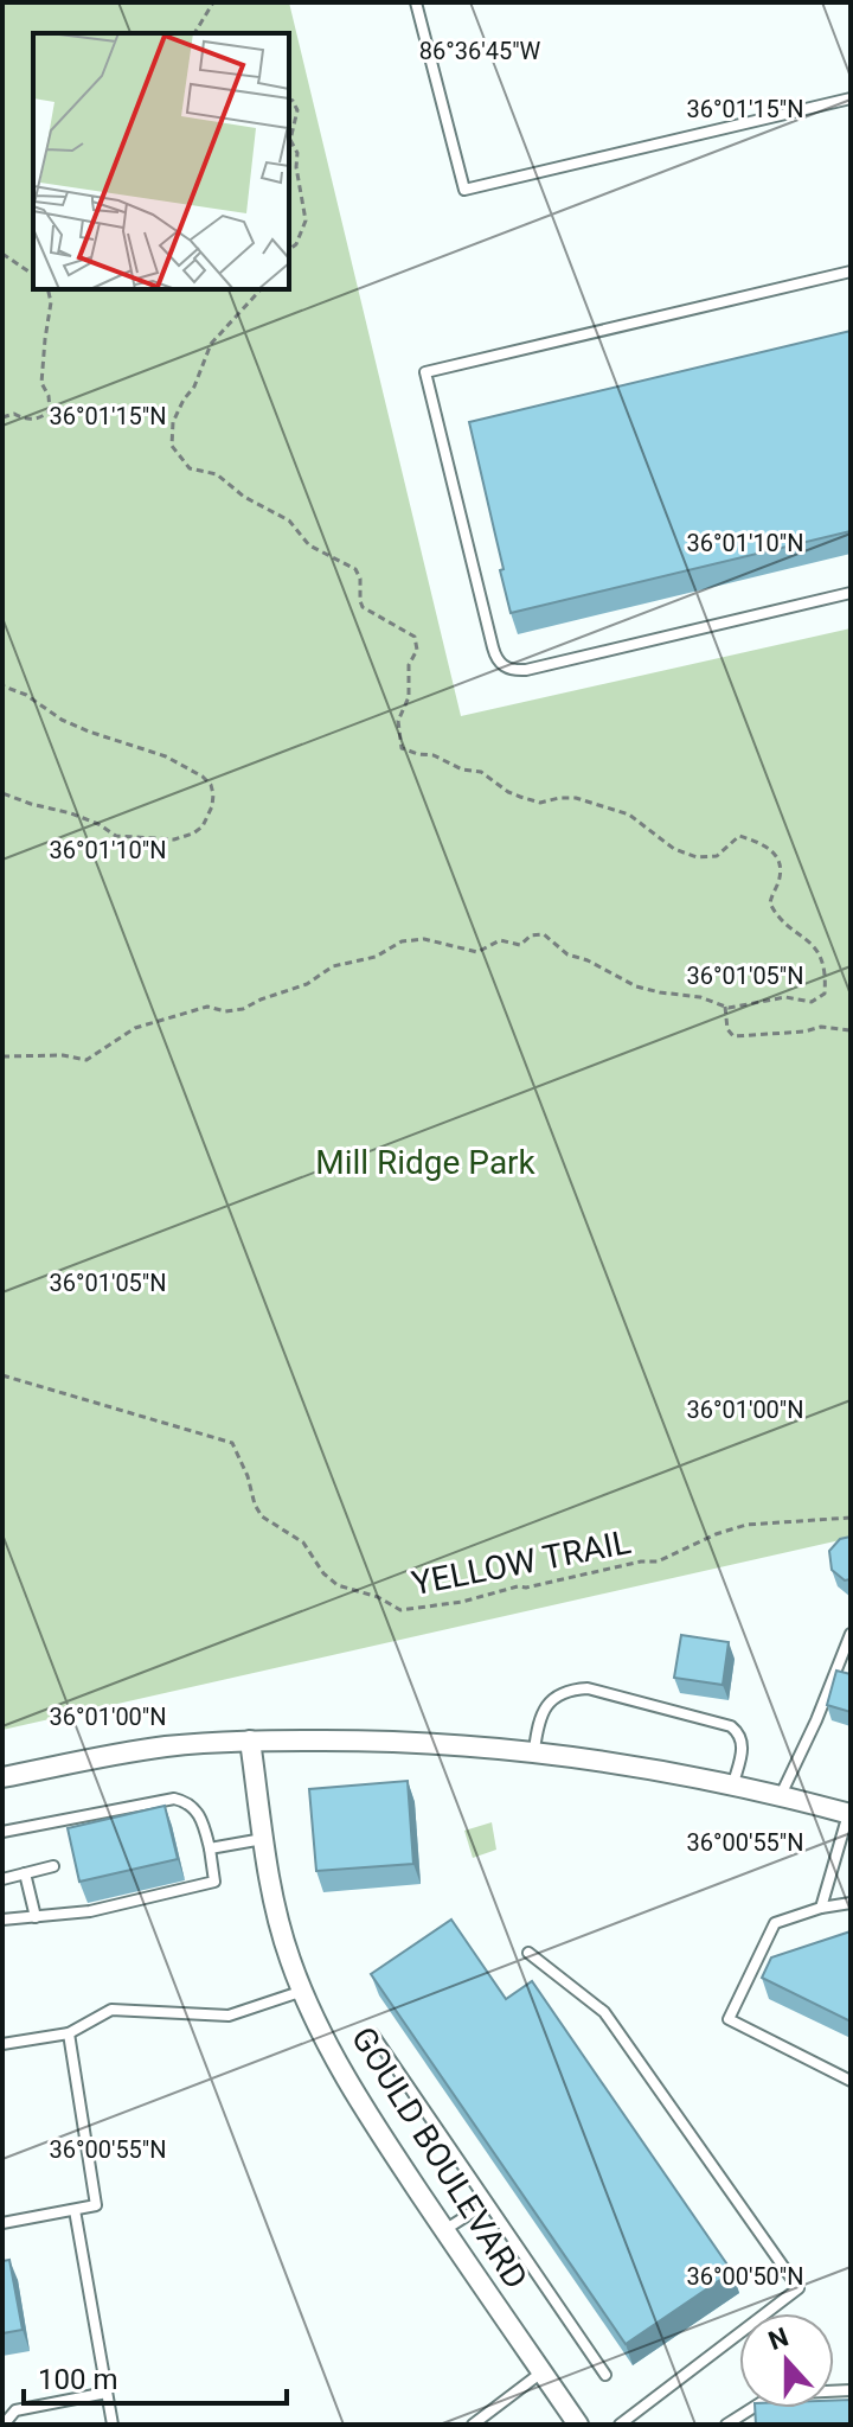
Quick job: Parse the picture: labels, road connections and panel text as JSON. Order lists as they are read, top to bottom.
{
  "streets": {
    "street": ["GOULD BOULEVARD"],
    "path": ["YELLOW TRAIL"]
  },
  "parks": ["Mill Ridge Park"],
  "scale_bar": "100 m",
  "north": "top",
  "coordinates": [
    "86°36'45\"W",
    "36°01'15\"N",
    "36°01'10\"N",
    "36°01'05\"N",
    "36°01'00\"N",
    "36°00'55\"N",
    "36°00'50\"N"
  ]
}
